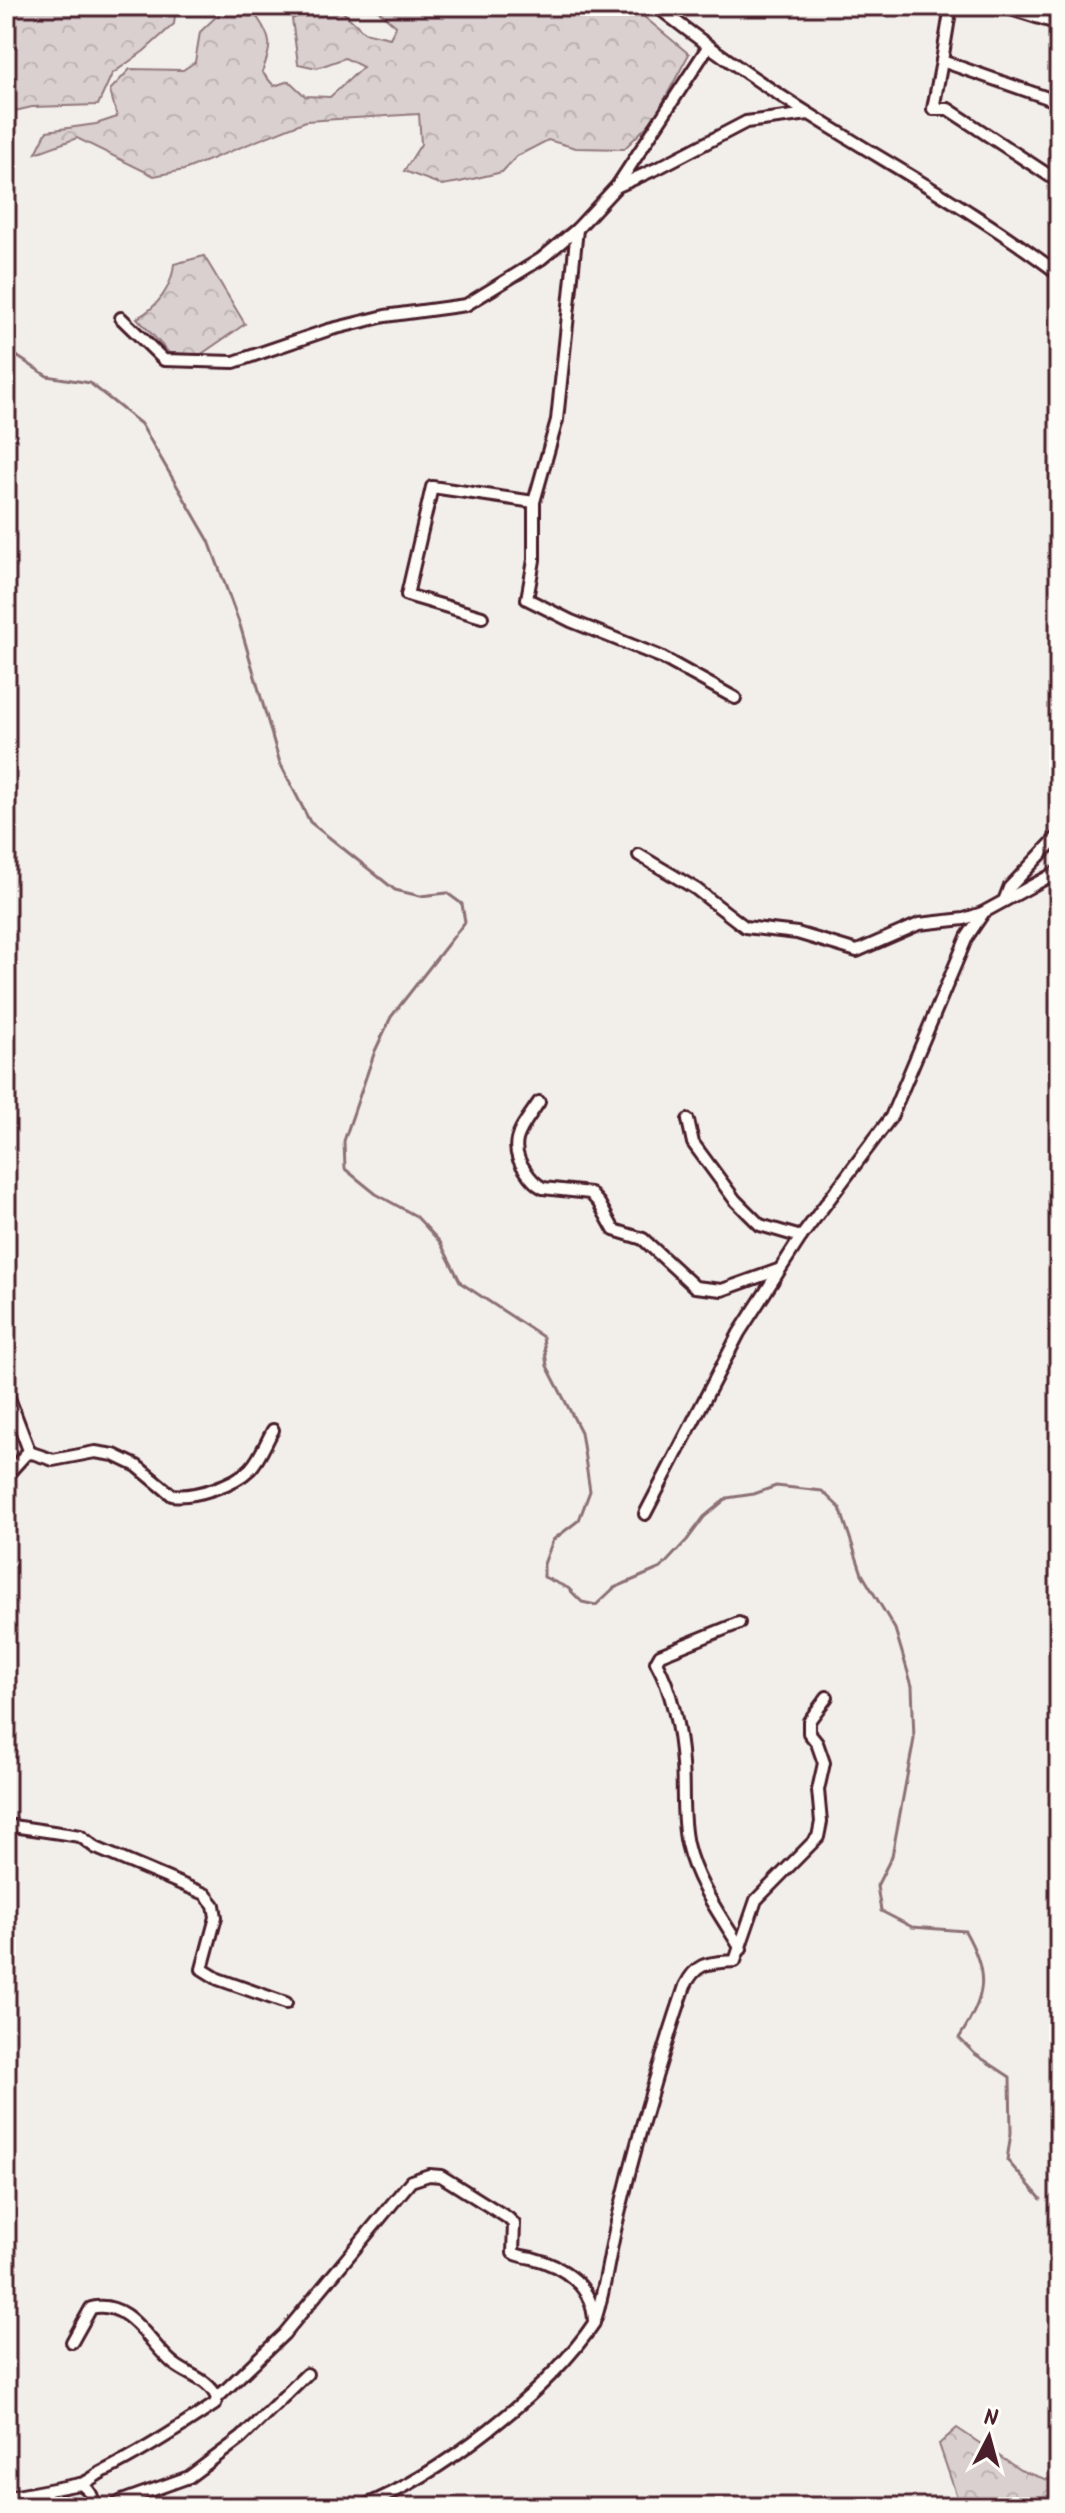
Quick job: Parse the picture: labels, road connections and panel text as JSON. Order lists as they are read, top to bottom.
{
  "north": "top"
}
